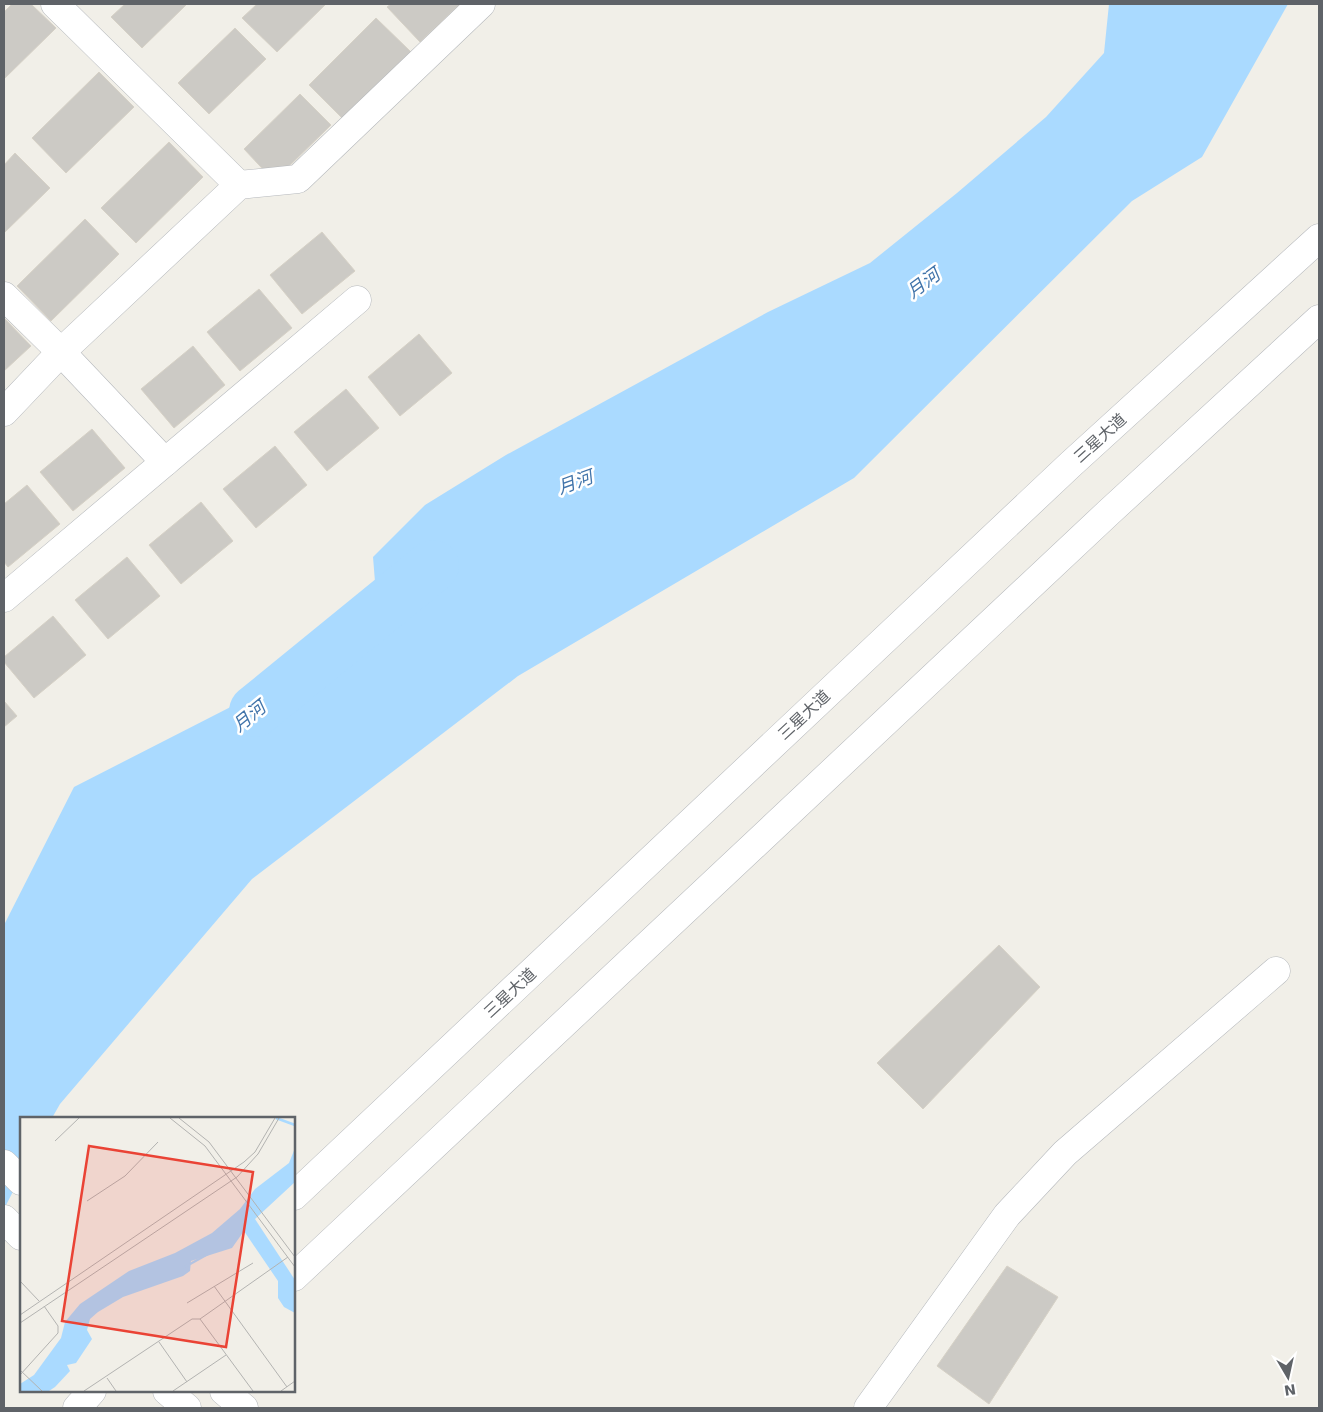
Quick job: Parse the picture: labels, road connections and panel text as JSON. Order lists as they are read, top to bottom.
{
  "streets": {
    "street": ["三星大道"]
  },
  "water": ["月河"],
  "north": "bottom"
}
